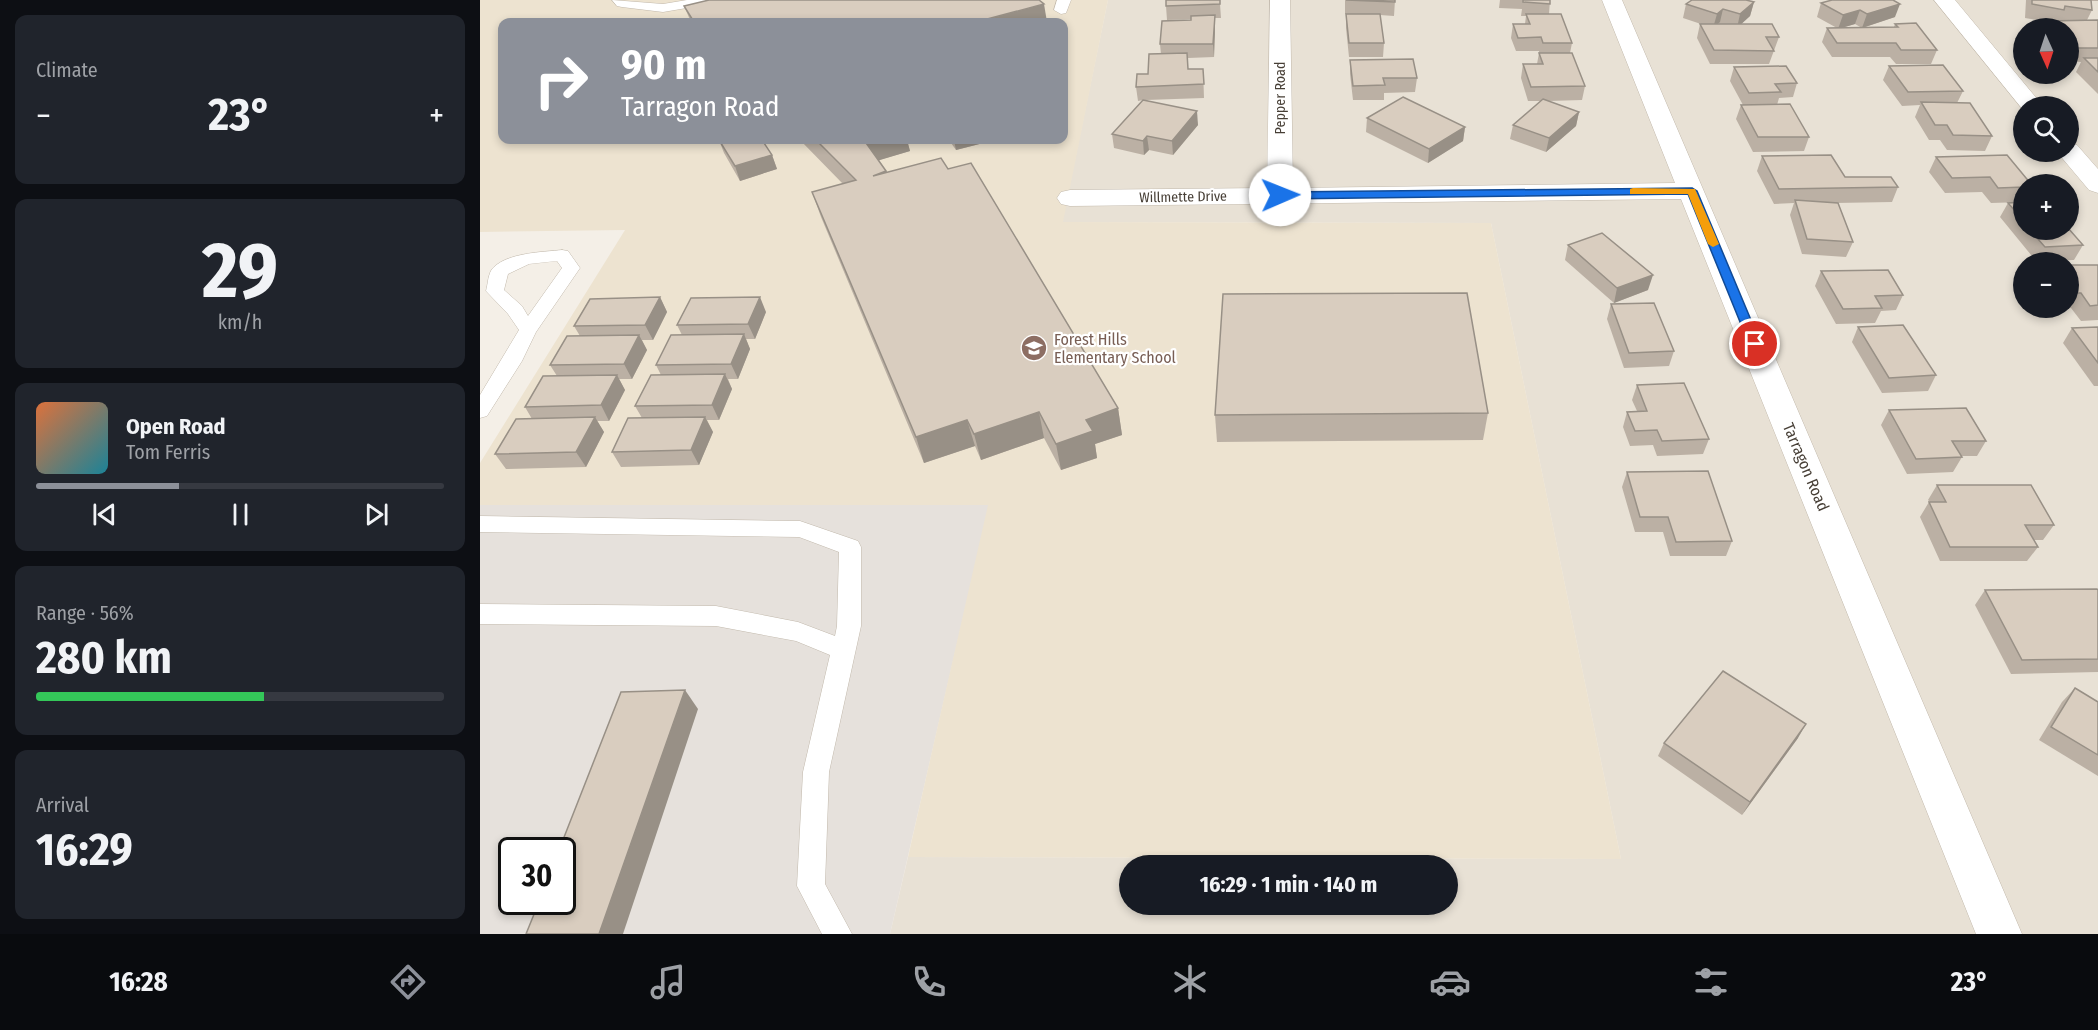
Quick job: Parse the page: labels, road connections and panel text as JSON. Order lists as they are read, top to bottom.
{
  "streets": {
    "street": ["Pepper Road", "Willmette Drive", "Tarragon Road"]
  },
  "crossings": [
    ["Pepper Road", "Willmette Drive"],
    ["Willmette Drive", "Tarragon Road"]
  ],
  "places": {
    "school or university": ["Forest Hills Elementary School"]
  },
  "north": "bottom",
  "page": {
    "tile": [
      "Climate",
      ["29", "km/h"],
      ["Range · 56%", "280 km"],
      ["Arrival", "16:29"]
    ],
    "map_buttons": ["+", "−"],
    "turn": ["90 m", "Tarragon Road"],
    "heat": ["−", "23°", "+"],
    "song": ["Open Road", "Tom Ferris"],
    "limit": "30",
    "trip": "16:29 · 1 min · 140 m",
    "tabs": ["16:28", "23°"]
  }
}
